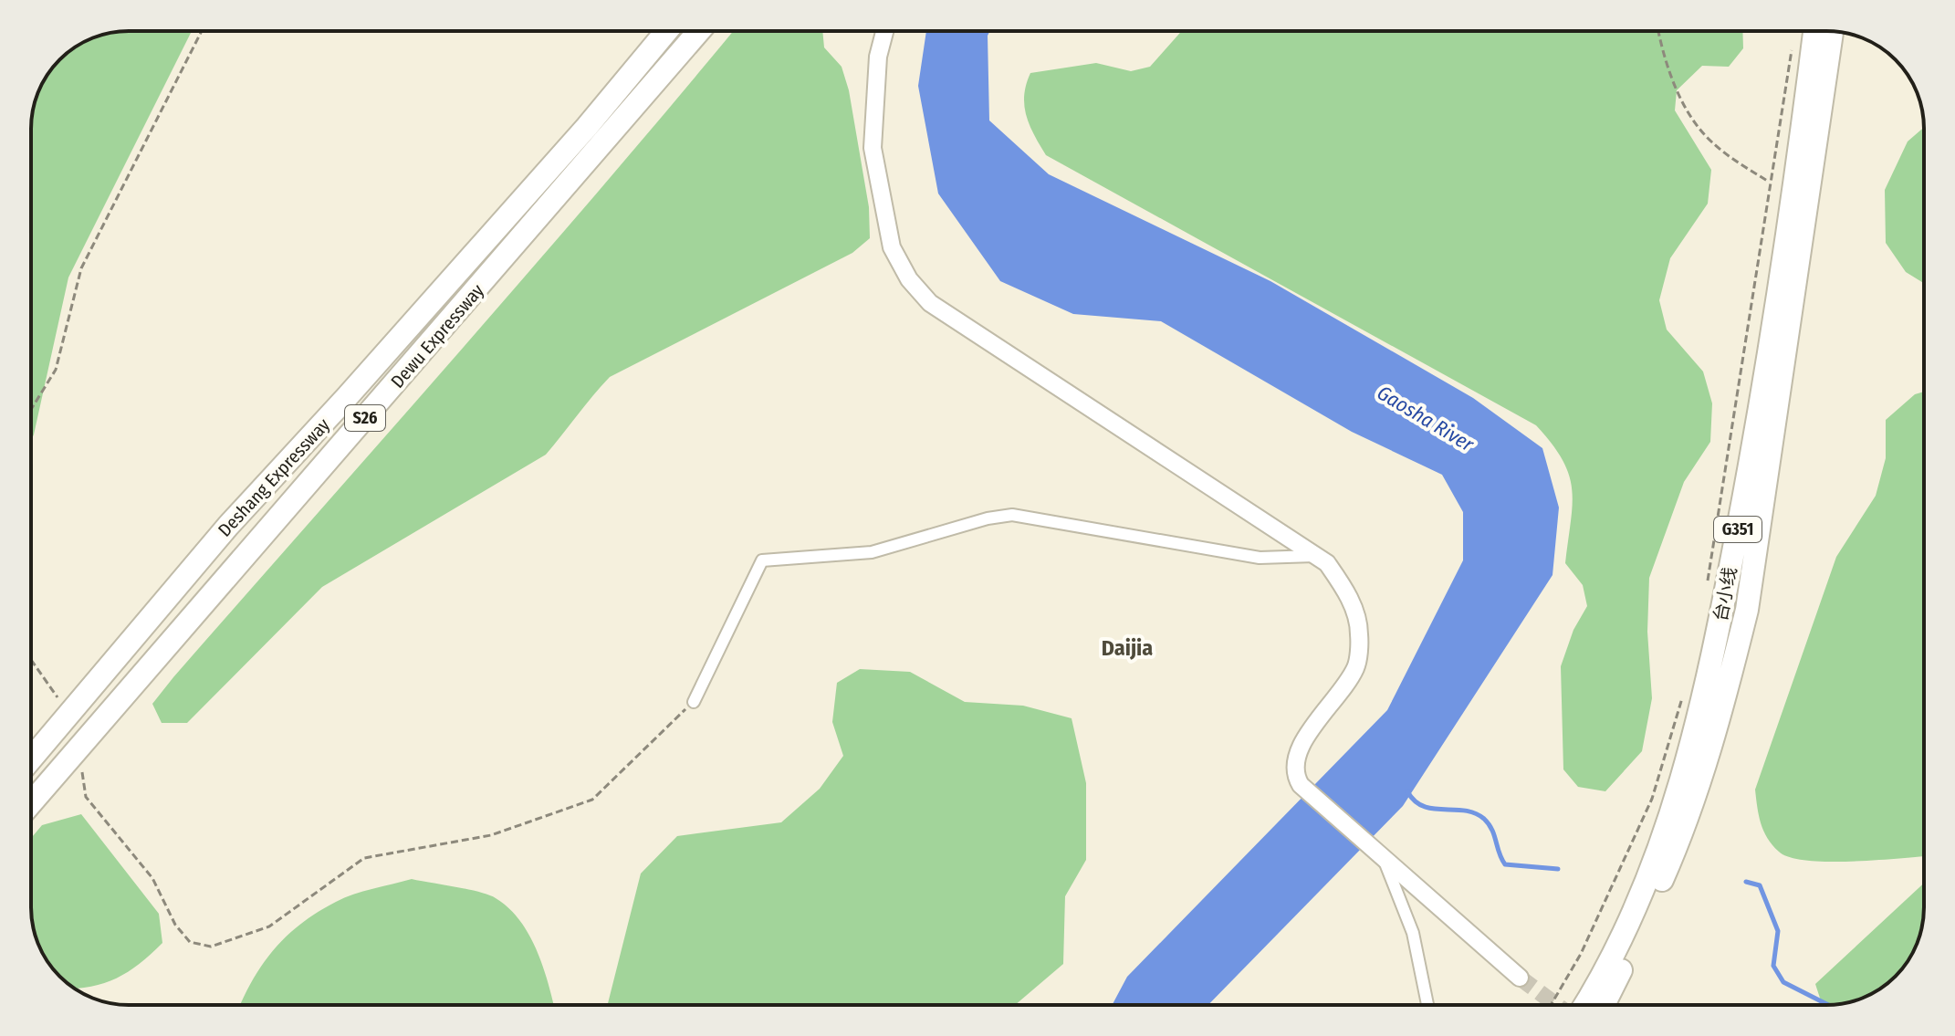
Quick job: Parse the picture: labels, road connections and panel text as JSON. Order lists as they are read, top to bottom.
{
  "streets": {
    "highway": [
      "Dewu Expressway",
      "S26",
      "Deshang Expressway",
      "G351",
      "台小线"
    ]
  },
  "districts": ["Daijia"],
  "water": ["Gaosha River"]
}
